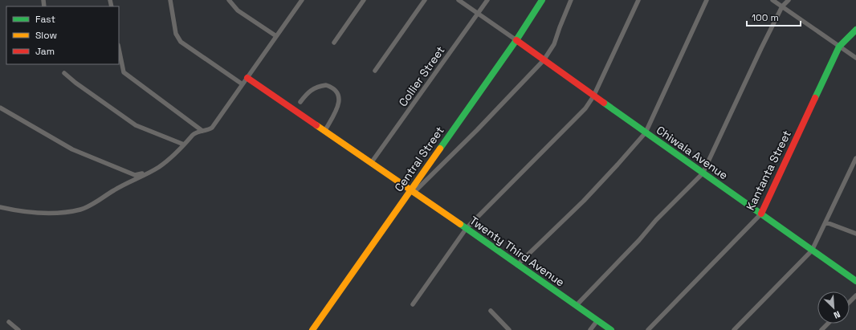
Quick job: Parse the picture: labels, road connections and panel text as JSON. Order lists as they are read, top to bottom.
{
  "streets": {
    "street": [
      "Collier Street",
      "Chiwala Avenue",
      "Central Street",
      "Kantanta Street",
      "Twenty Third Avenue"
    ]
  },
  "crossings": [
    ["Collier Street", "Twenty Third Avenue"],
    ["Chiwala Avenue", "Central Street"],
    ["Chiwala Avenue", "Kantanta Street"],
    ["Central Street", "Twenty Third Avenue"]
  ],
  "legend": ["Fast", "Slow", "Jam"],
  "scale_bar": "100 m",
  "north": "bottom right"
}
